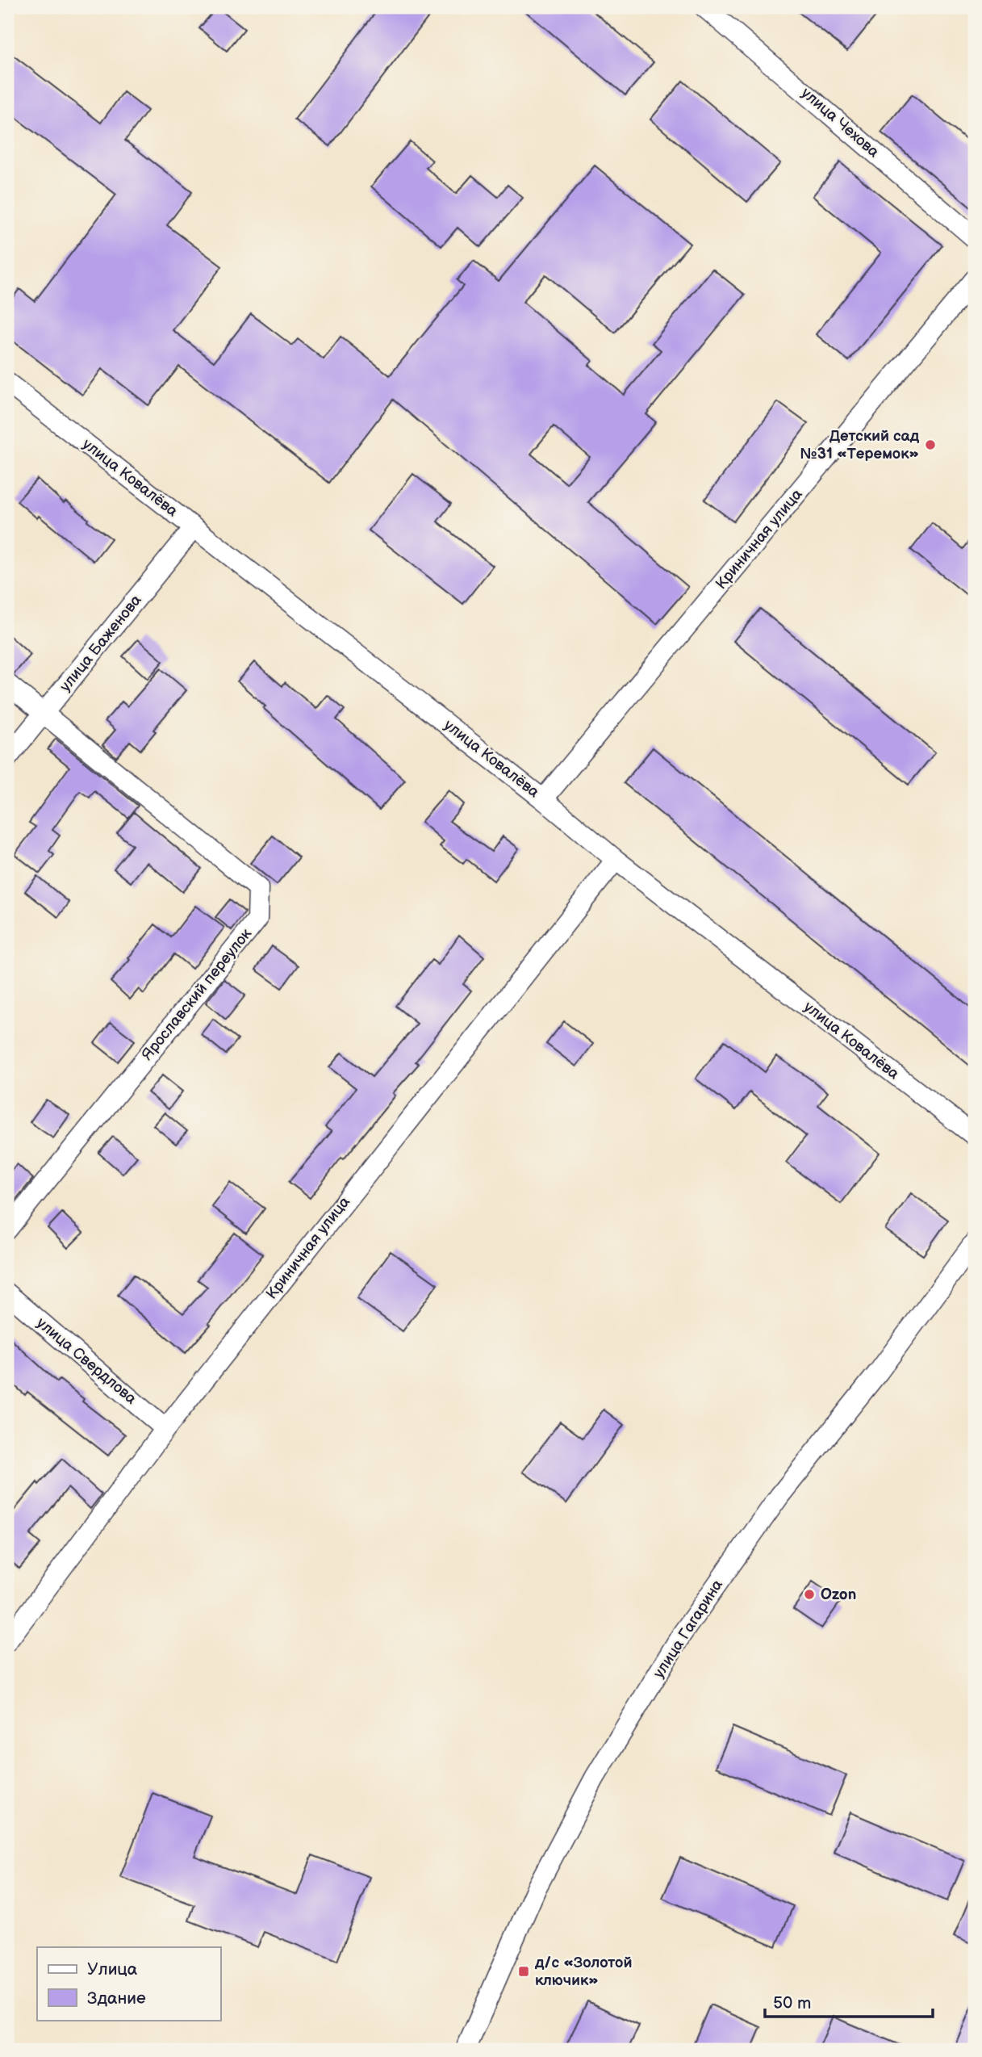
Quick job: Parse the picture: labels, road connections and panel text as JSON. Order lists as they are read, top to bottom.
{
  "streets": {
    "street": [
      "улица Чехова",
      "улица Ковалёва",
      "Криничная улица",
      "улица Баженова",
      "Ярославский переулок",
      "улица Свердлова",
      "улица Гагарина"
    ]
  },
  "crossings": [
    ["улица Ковалёва", "Криничная улица"],
    ["улица Ковалёва", "улица Баженова"],
    ["Криничная улица", "улица Свердлова"],
    ["улица Баженова", "Ярославский переулок"]
  ],
  "places": {
    "other": ["Детский сад №31 «Теремок»", "Ozon"],
    "transit": ["д/с «Золотой ключик»"]
  },
  "legend": ["Улица", "Здание"],
  "scale_bar": "50 m"
}
